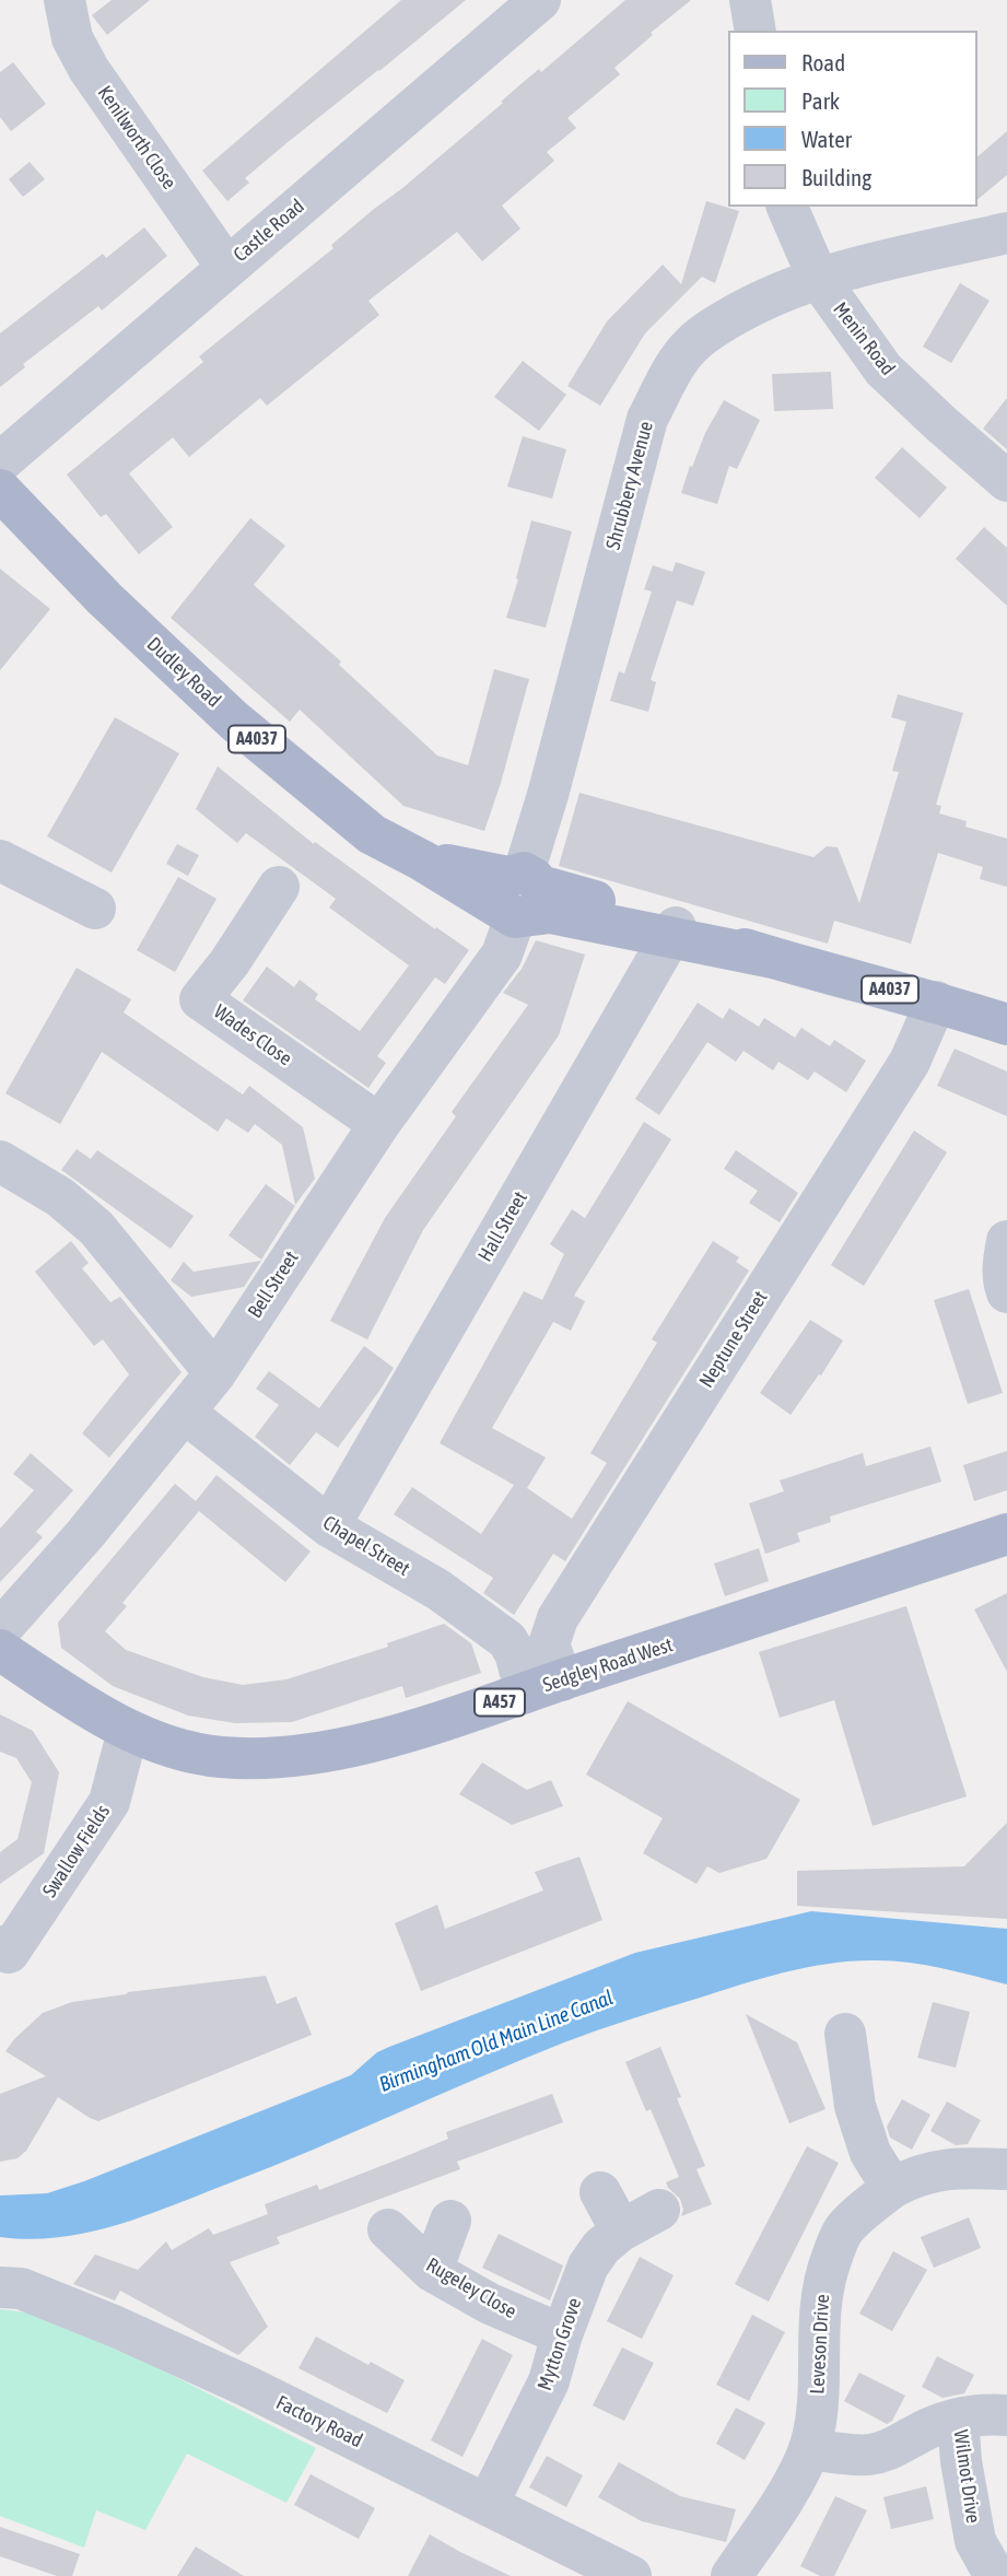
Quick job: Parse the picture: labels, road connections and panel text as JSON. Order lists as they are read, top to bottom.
{
  "streets": {
    "main road": [
      "Dudley Road",
      "A4037",
      "Sedgley Road West",
      "A457"
    ],
    "street": [
      "Kenilworth Close",
      "Castle Road",
      "Menin Road",
      "Shrubbery Avenue",
      "Wades Close",
      "Hall Street",
      "Bell Street",
      "Neptune Street",
      "Chapel Street",
      "Swallow Fields",
      "Rugeley Close",
      "Mytton Grove",
      "Leveson Drive",
      "Factory Road",
      "Wilmot Drive"
    ]
  },
  "crossings": [
    ["Kenilworth Close", "Castle Road"],
    ["Menin Road", "Shrubbery Avenue"],
    ["Shrubbery Avenue", "Dudley Road"],
    ["Shrubbery Avenue", "Bell Street"],
    ["Dudley Road", "Hall Street"],
    ["Dudley Road", "Bell Street"],
    ["Dudley Road", "Neptune Street"],
    ["Wades Close", "Bell Street"],
    ["Hall Street", "Chapel Street"],
    ["Bell Street", "Chapel Street"],
    ["Neptune Street", "Chapel Street"],
    ["Neptune Street", "Sedgley Road West"],
    ["Chapel Street", "Sedgley Road West"],
    ["Sedgley Road West", "Swallow Fields"],
    ["Rugeley Close", "Mytton Grove"],
    ["Mytton Grove", "Factory Road"]
  ],
  "water": ["Birmingham Old Main Line Canal"],
  "legend": [
    "Road",
    "Park",
    "Water",
    "Building"
  ]
}
